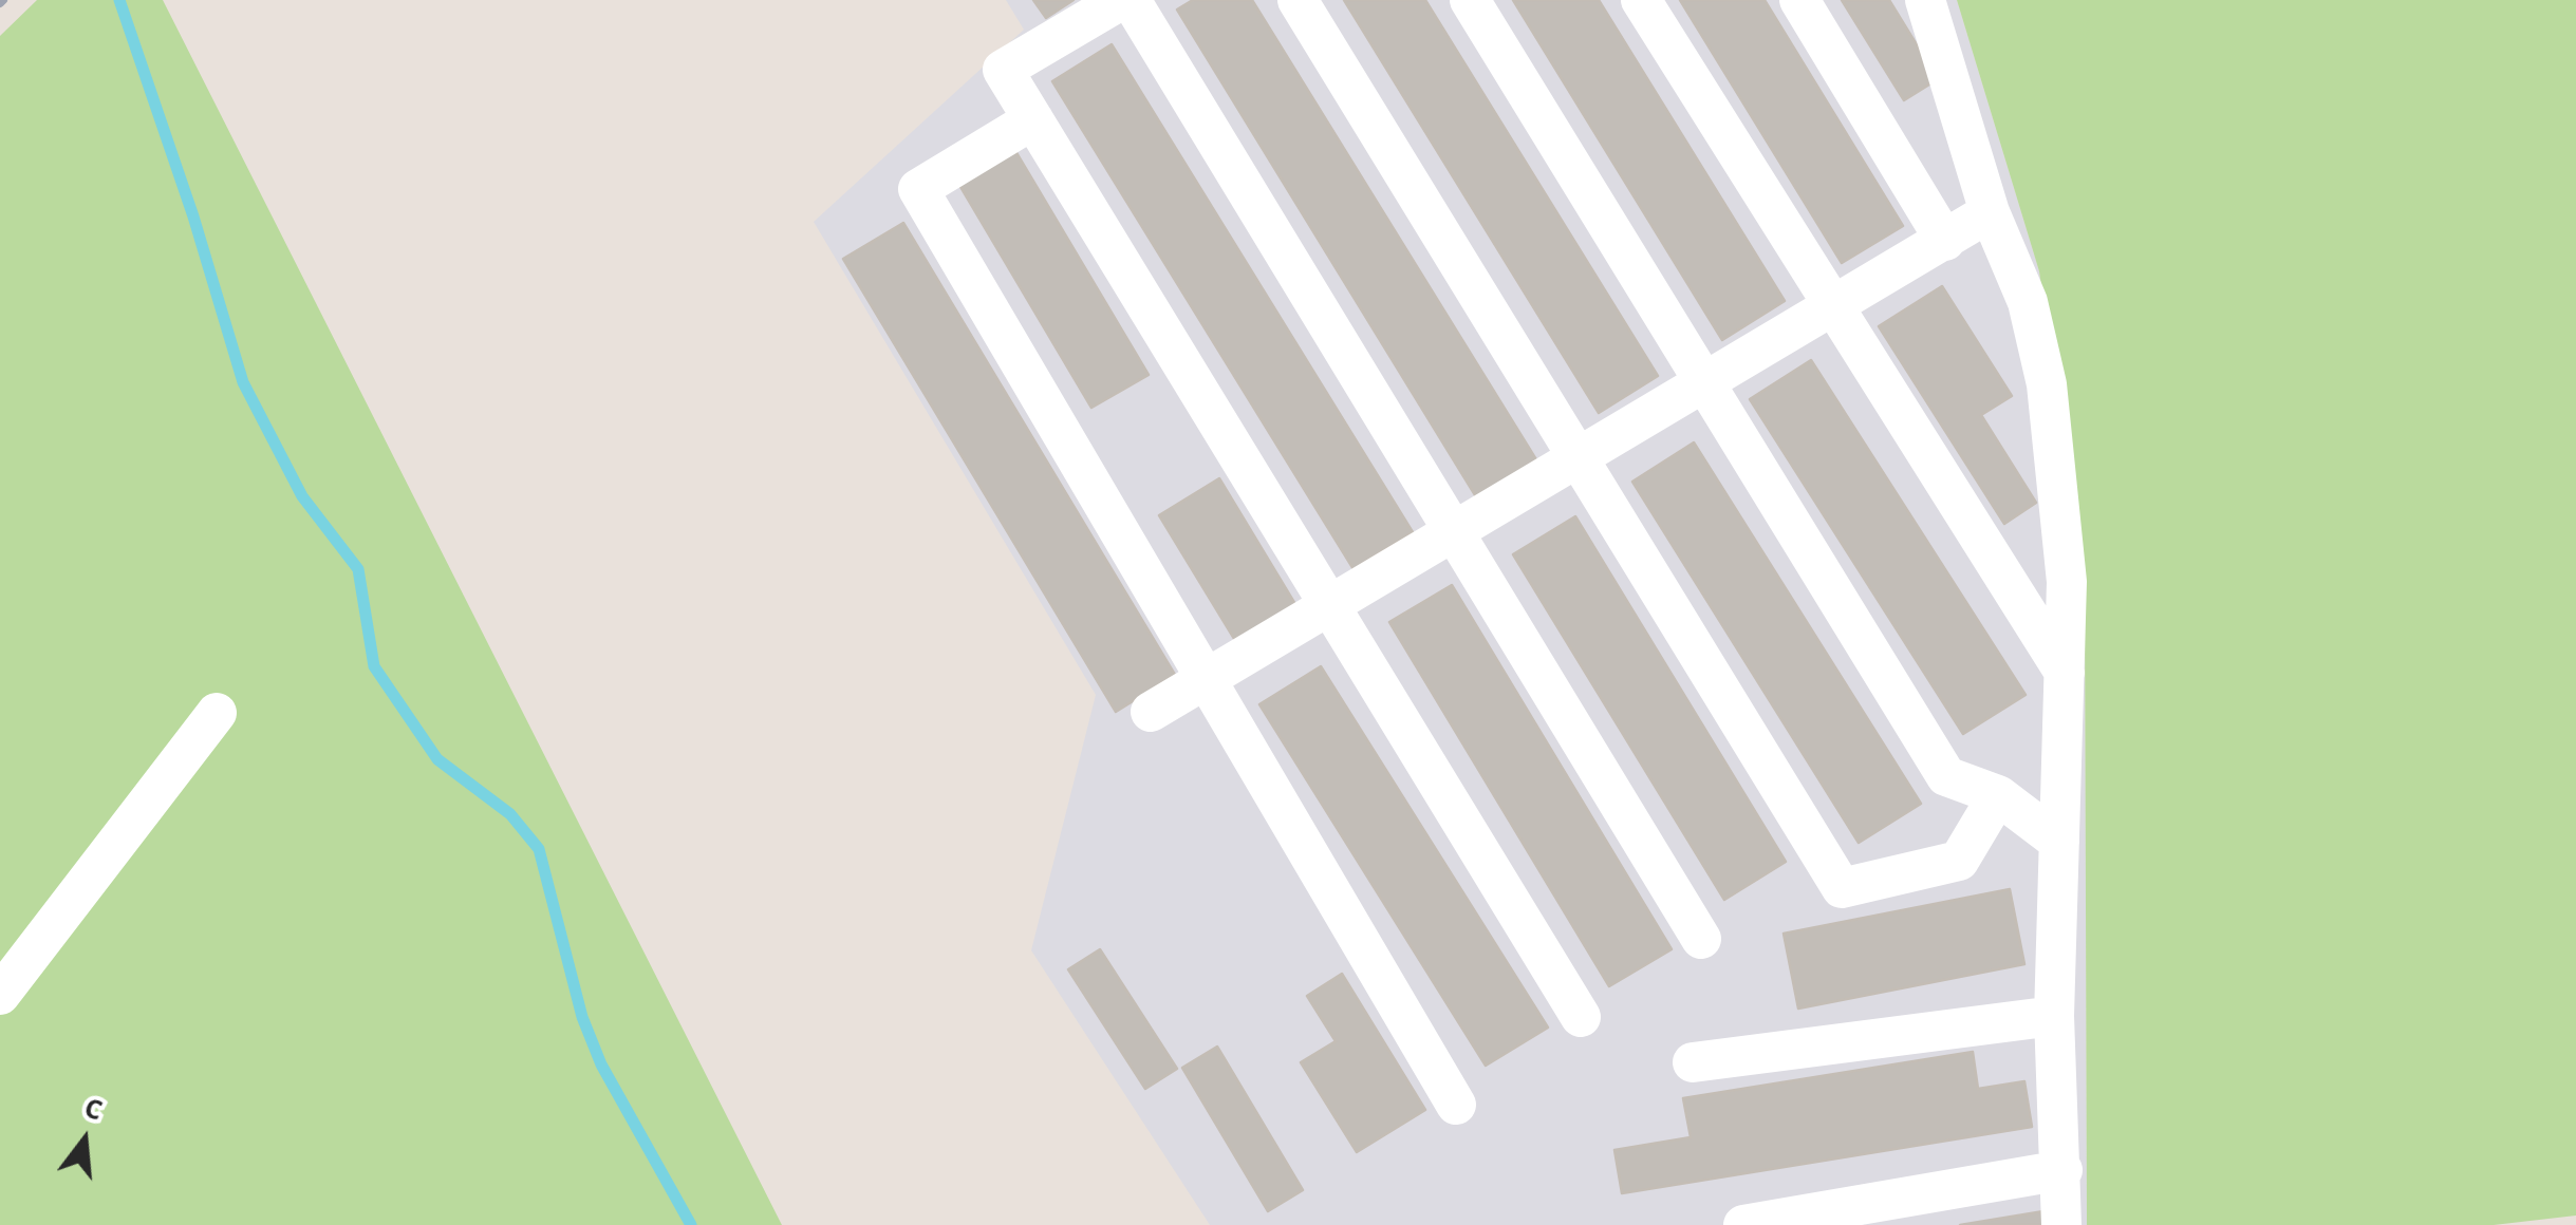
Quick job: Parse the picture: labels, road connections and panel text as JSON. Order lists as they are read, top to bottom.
{
  "north": "top"
}
